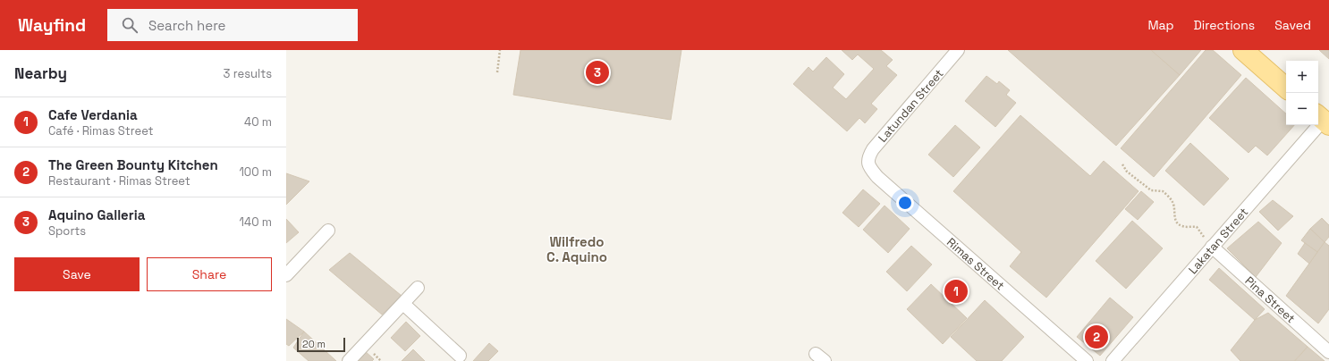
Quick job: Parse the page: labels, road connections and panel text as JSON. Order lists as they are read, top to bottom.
{
  "streets": {
    "street": [
      "Latundan Street",
      "Lakatan Street",
      "Rimas Street",
      "Pina Street"
    ]
  },
  "crossings": [
    ["Latundan Street", "Rimas Street"],
    ["Lakatan Street", "Pina Street"]
  ],
  "districts": ["Wilfredo C. Aquino"],
  "scale_bar": "20 m",
  "page": {
    "header": "Wayfind",
    "search": "Search here",
    "nav": ["Map", "Directions", "Saved"],
    "heading": ["Nearby", "3 results"],
    "pins": ["3", "1", "2"],
    "map_buttons": ["+", "−"],
    "list": [
      {
        "mark": "1",
        "name": "Cafe Verdania",
        "note": "Café · Rimas Street",
        "value": "40 m"
      },
      {
        "mark": "2",
        "name": "The Green Bounty Kitchen",
        "note": "Restaurant · Rimas Street",
        "value": "100 m"
      },
      {
        "mark": "3",
        "name": "Aquino Galleria",
        "note": "Sports",
        "value": "140 m"
      }
    ],
    "buttons": ["Save", "Share"],
    "scale": "20 m"
  }
}
